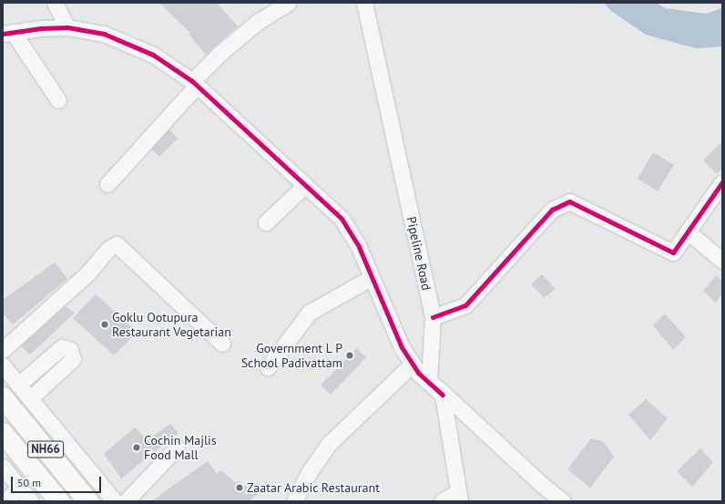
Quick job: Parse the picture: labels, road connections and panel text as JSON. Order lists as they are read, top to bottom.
{
  "streets": {
    "highway": ["NH66"],
    "street": ["Pipeline Road"]
  },
  "places": [
    "Goklu Ootupura Restaurant Vegetarian",
    "Government L P School Padivattam",
    "Cochin Majlis Food Mall",
    "Zaatar Arabic Restaurant"
  ],
  "scale_bar": "50 m"
}
